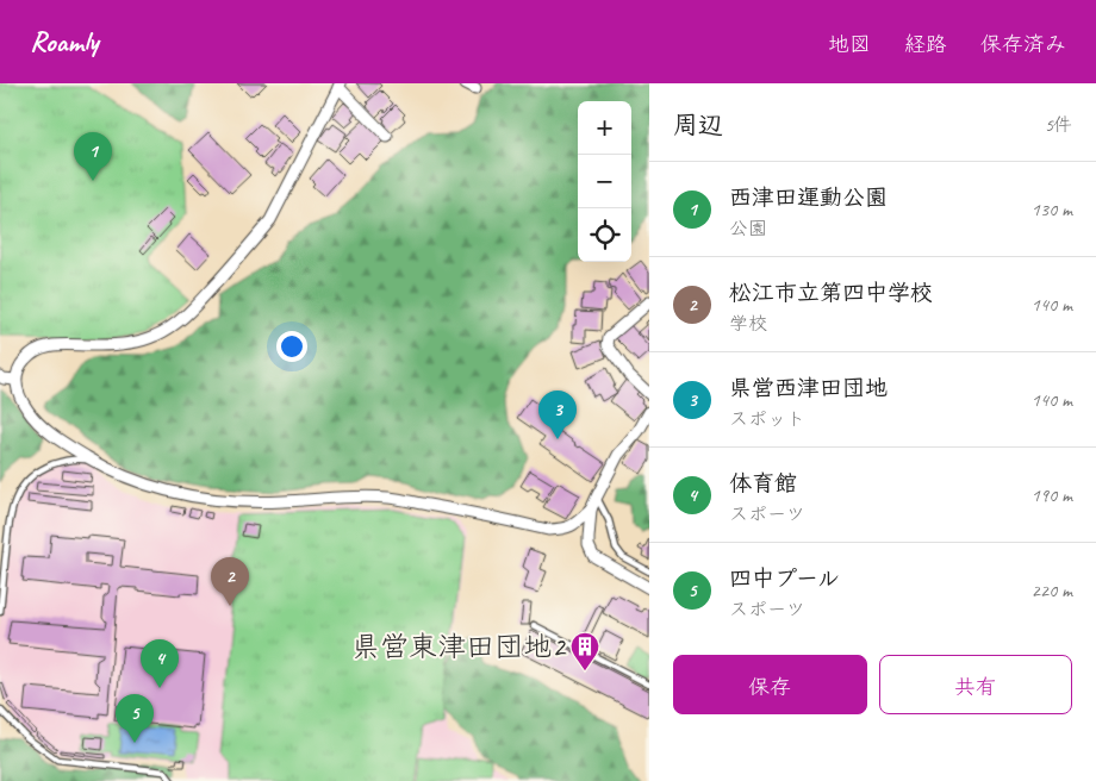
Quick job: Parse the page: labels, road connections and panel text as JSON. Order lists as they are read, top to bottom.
{
  "places": {
    "building": ["県営東津田団地2"]
  },
  "page": {
    "header": "Roamly",
    "nav": ["地図", "経路", "保存済み"],
    "heading": ["周辺", "5件"],
    "map_buttons": ["+", "−"],
    "pins": [
      "1",
      "3",
      "2",
      "4",
      "5"
    ],
    "list": [
      {
        "mark": "1",
        "name": "西津田運動公園",
        "note": "公園",
        "value": "130 m"
      },
      {
        "mark": "2",
        "name": "松江市立第四中学校",
        "note": "学校",
        "value": "140 m"
      },
      {
        "mark": "3",
        "name": "県営西津田団地",
        "note": "スポット",
        "value": "140 m"
      },
      {
        "mark": "4",
        "name": "体育館",
        "note": "スポーツ",
        "value": "190 m"
      },
      {
        "mark": "5",
        "name": "四中プール",
        "note": "スポーツ",
        "value": "220 m"
      }
    ],
    "buttons": ["保存", "共有"]
  }
}
